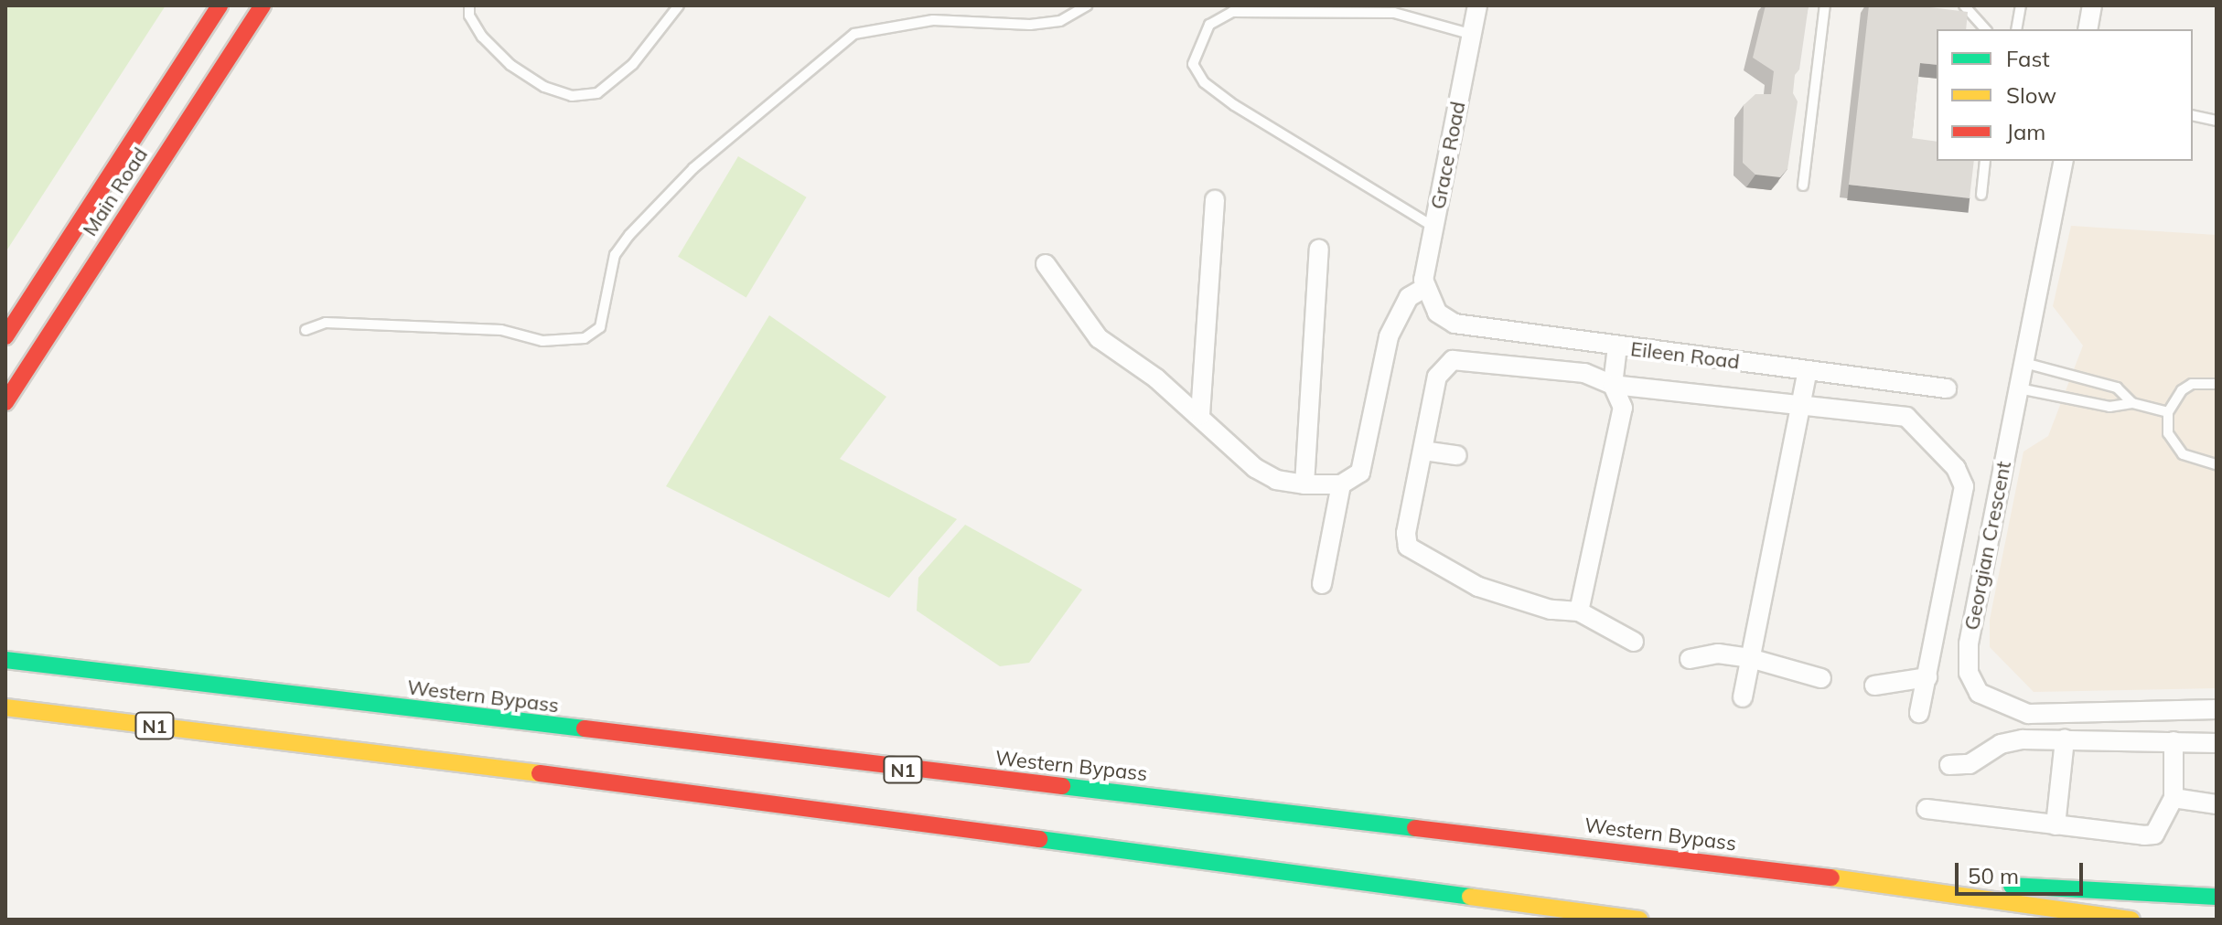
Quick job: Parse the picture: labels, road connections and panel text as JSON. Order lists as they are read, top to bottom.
{
  "streets": {
    "main road": ["Main Road", "Western Bypass", "N1"],
    "street": ["Grace Road", "Eileen Road", "Georgian Crescent"]
  },
  "crossings": [
    ["Grace Road", "Eileen Road"]
  ],
  "legend": ["Fast", "Slow", "Jam"],
  "scale_bar": "50 m"
}
